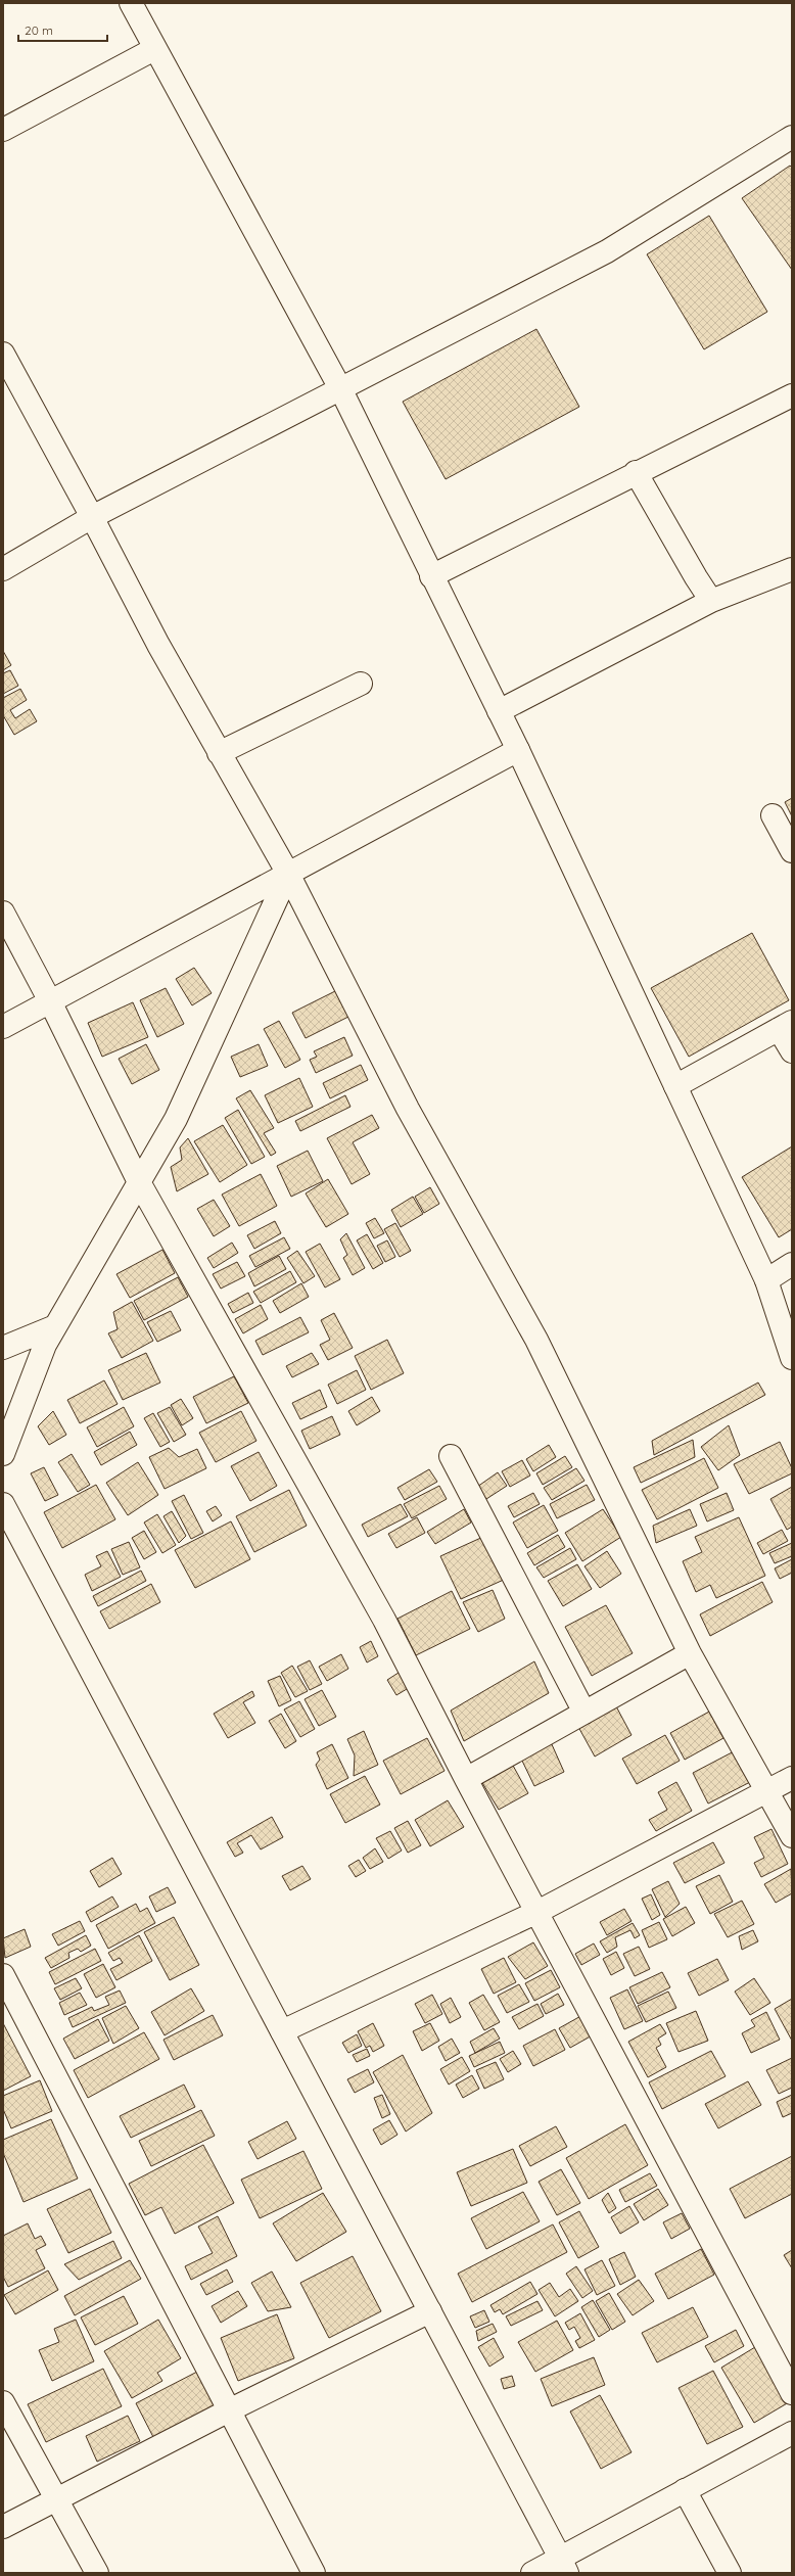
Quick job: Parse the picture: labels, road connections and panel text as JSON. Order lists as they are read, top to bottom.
{
  "scale_bar": "20 m"
}
